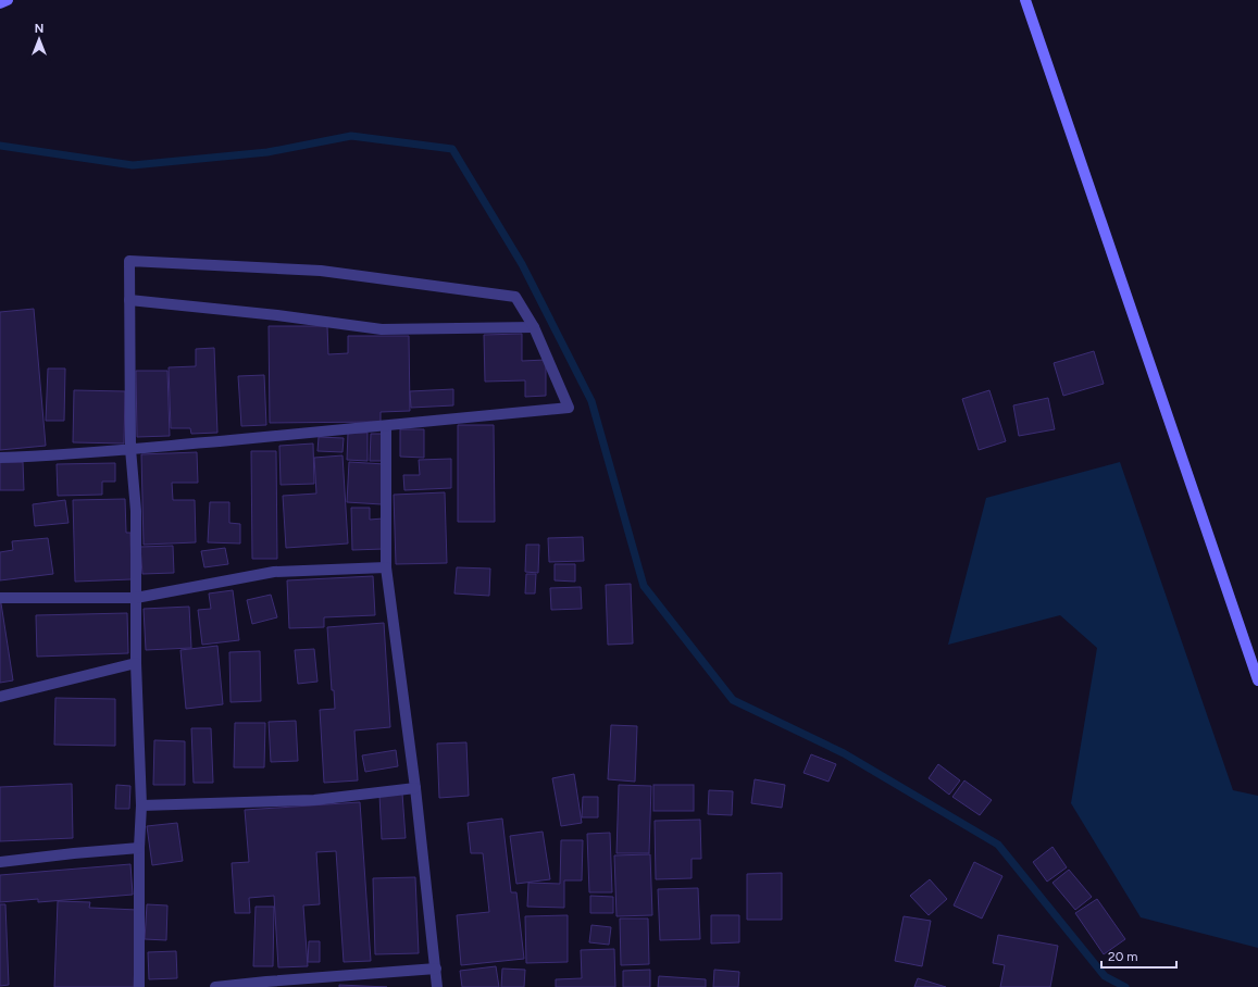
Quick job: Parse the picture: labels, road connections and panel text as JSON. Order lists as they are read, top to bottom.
{
  "scale_bar": "20 m",
  "north": "top"
}
